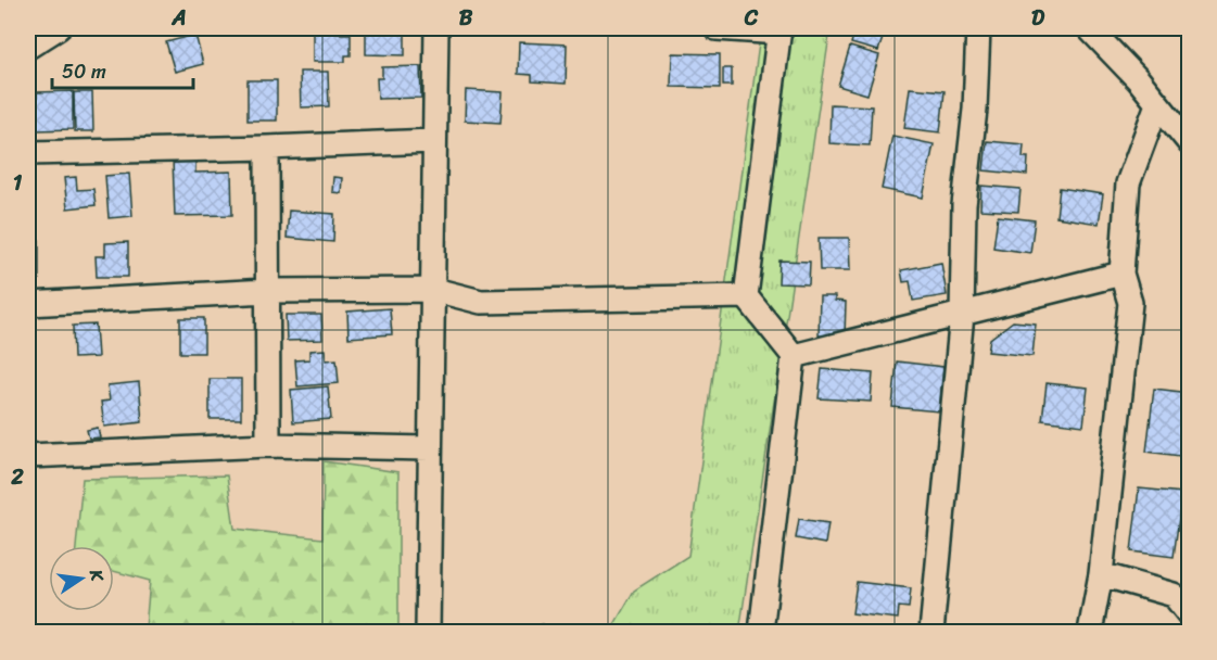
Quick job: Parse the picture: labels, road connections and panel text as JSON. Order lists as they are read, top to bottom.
{
  "scale_bar": "50 m",
  "north": "right",
  "grid": {
    "columns": [
      "A",
      "B",
      "C",
      "D"
    ],
    "rows": ["1", "2"]
  }
}
